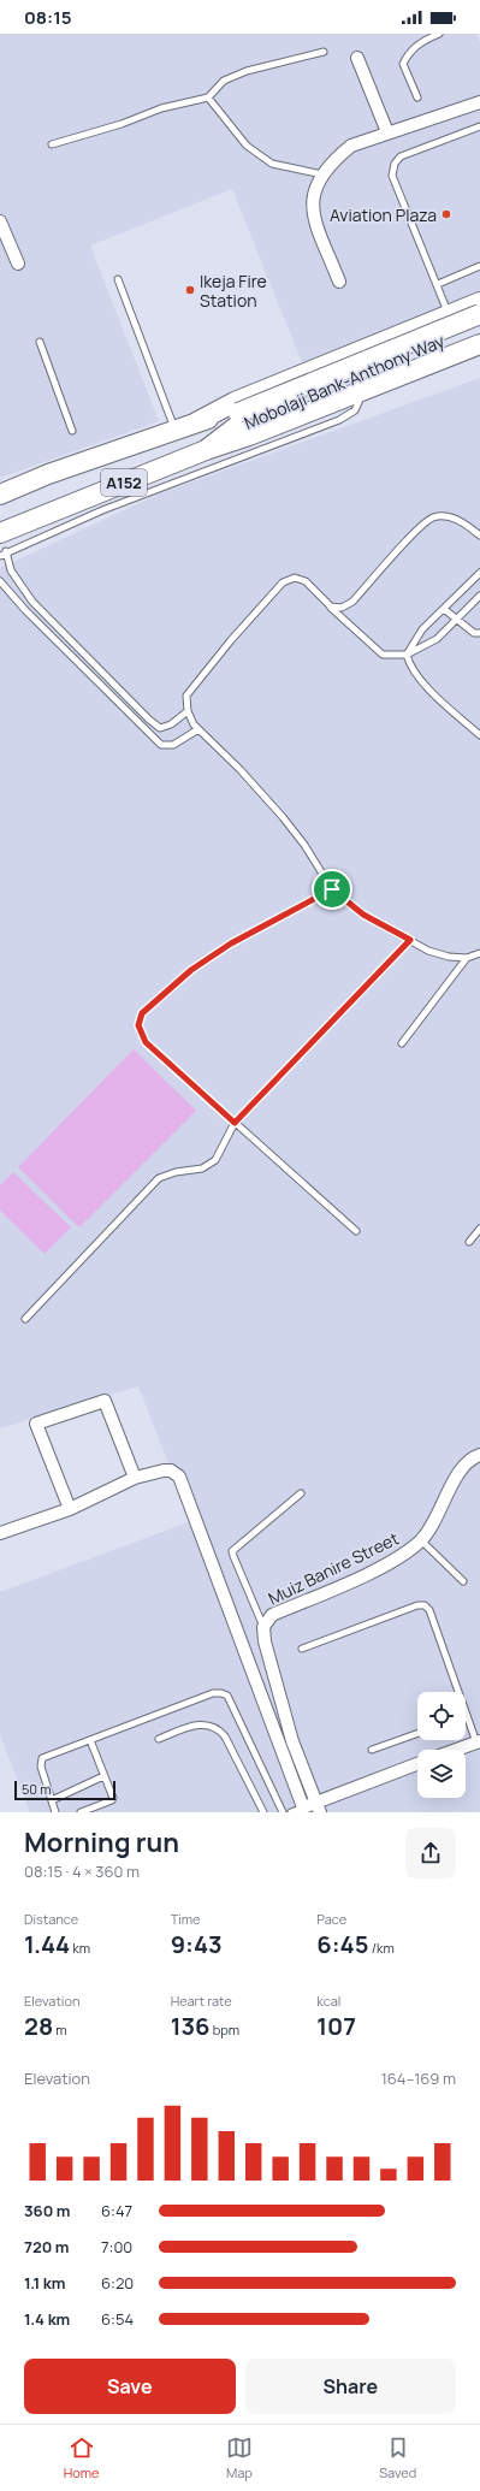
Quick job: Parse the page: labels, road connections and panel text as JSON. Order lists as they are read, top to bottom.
{
  "streets": {
    "main road": ["Mobolaji Bank-Anthony Way", "A152"],
    "street": ["Muiz Banire Street"]
  },
  "places": ["Aviation Plaza", "Ikeja Fire Station"],
  "scale_bar": "50 m",
  "page": {
    "status": "08:15",
    "scale": "50 m",
    "heading": ["Morning run", "08:15 · 4 × 360 m"],
    "stats": [
      ["Distance", "1.44 km"],
      ["Time", "9:43"],
      ["Pace", "6:45 /km"],
      ["Elevation", "28 m"],
      ["Heart rate", "136 bpm"],
      ["kcal", "107"]
    ],
    "chart": ["Elevation", "164–169 m"],
    "list": [
      {
        "name": "360 m",
        "note": "6:47"
      },
      {
        "name": "720 m",
        "note": "7:00"
      },
      {
        "name": "1.1 km",
        "note": "6:20"
      },
      {
        "name": "1.4 km",
        "note": "6:54"
      }
    ],
    "buttons": ["Save", "Share"],
    "tabs": ["Home", "Map", "Saved"]
  }
}
